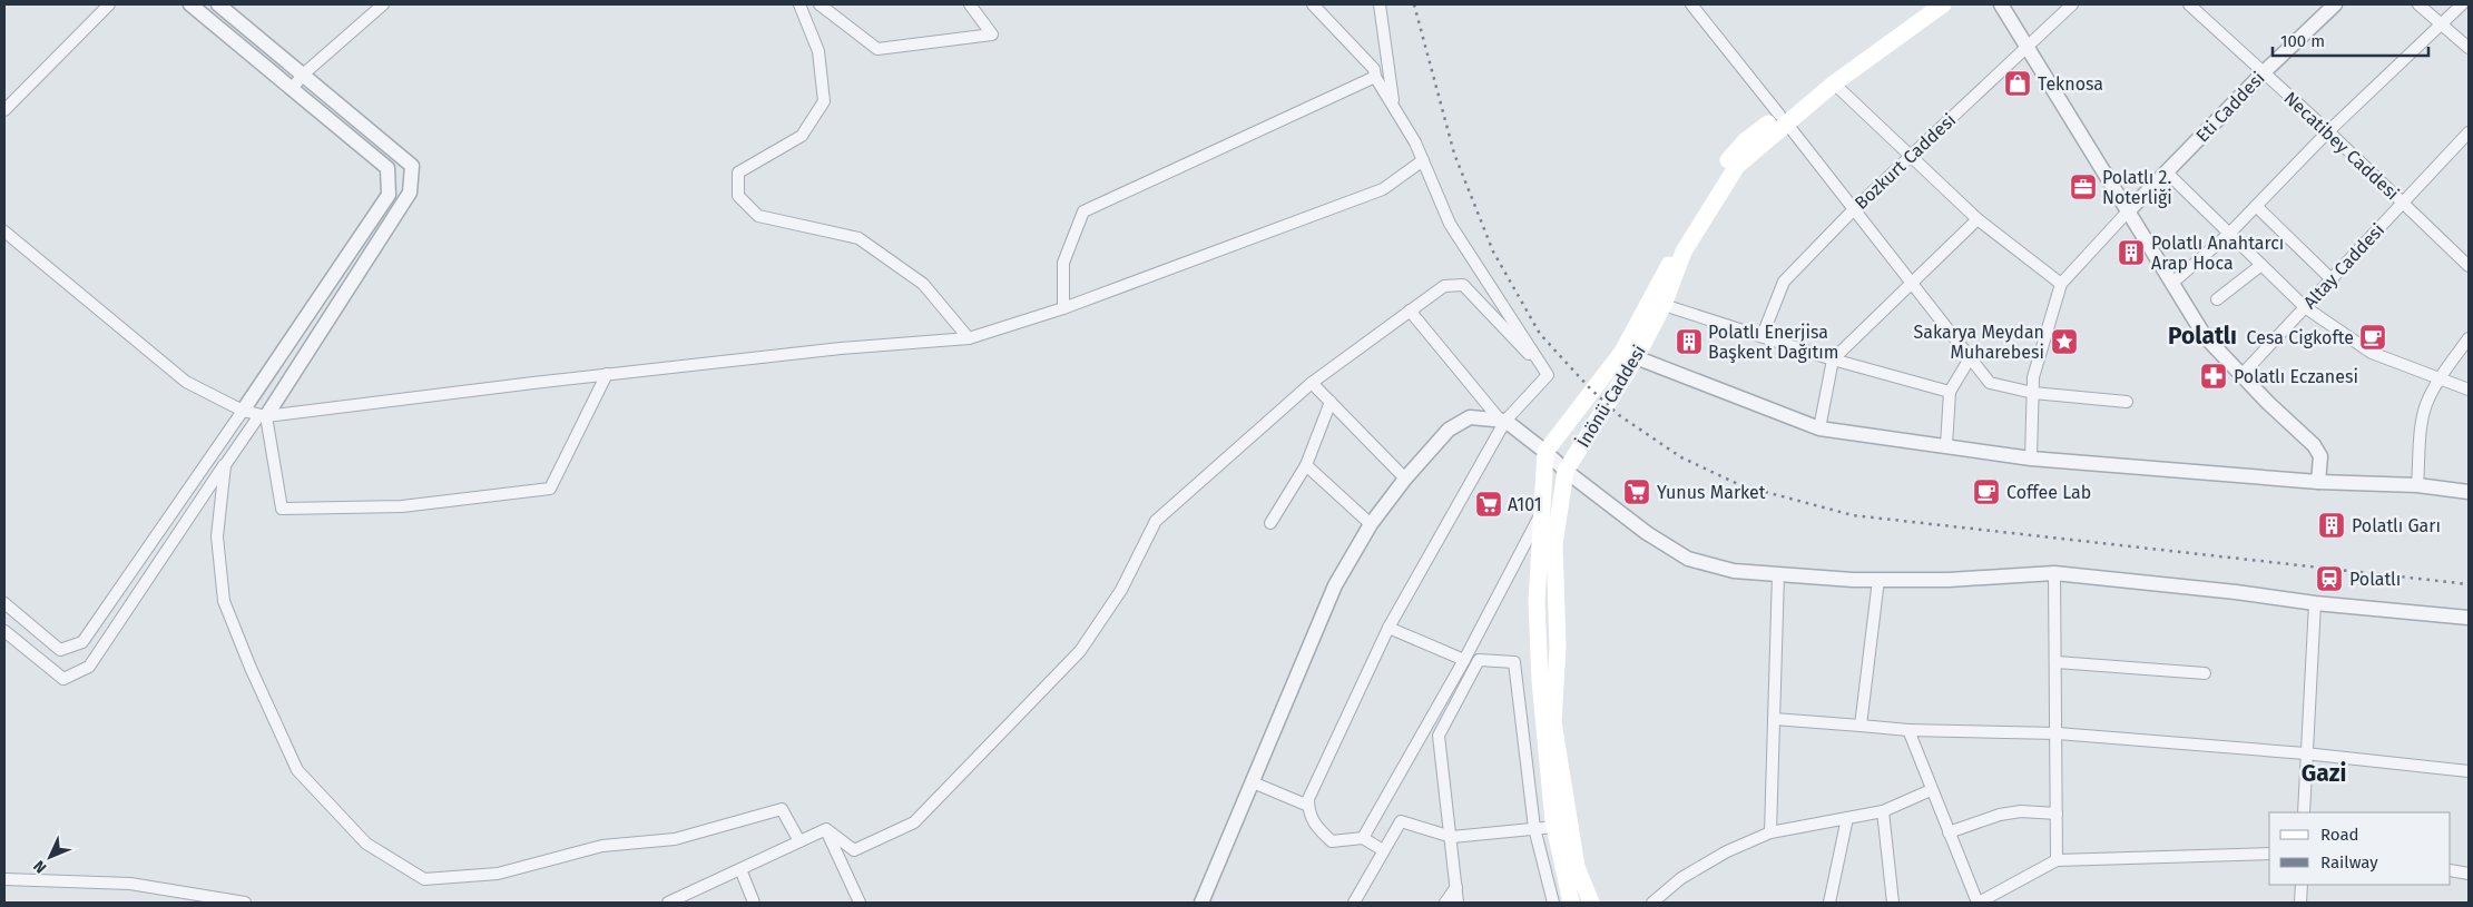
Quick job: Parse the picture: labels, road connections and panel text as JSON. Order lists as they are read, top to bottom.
{
  "streets": {
    "main road": ["İnönü Caddesi"],
    "street": [
      "Eti Caddesi",
      "Necatibey Caddesi",
      "Bozkurt Caddesi",
      "Altay Caddesi"
    ]
  },
  "crossings": [
    ["Eti Caddesi", "Necatibey Caddesi"],
    ["Necatibey Caddesi", "Altay Caddesi"]
  ],
  "districts": ["Polatlı", "Gazi"],
  "places": {
    "shop": ["Teknosa"],
    "office": ["Polatlı 2. Noterliği"],
    "building": ["Polatlı Anahtarcı Arap Hoca", "Polatlı Enerjisa Başkent Dağıtım", "Polatlı Garı"],
    "cafe": ["Cesa Cigkofte", "Coffee Lab"],
    "place": ["Sakarya Meydan Muharebesi"],
    "pharmacy": ["Polatlı Eczanesi"],
    "supermarket": ["Yunus Market", "A101"],
    "station": ["Polatlı"]
  },
  "legend": ["Road", "Railway"],
  "scale_bar": "100 m",
  "north": "bottom left"
}
